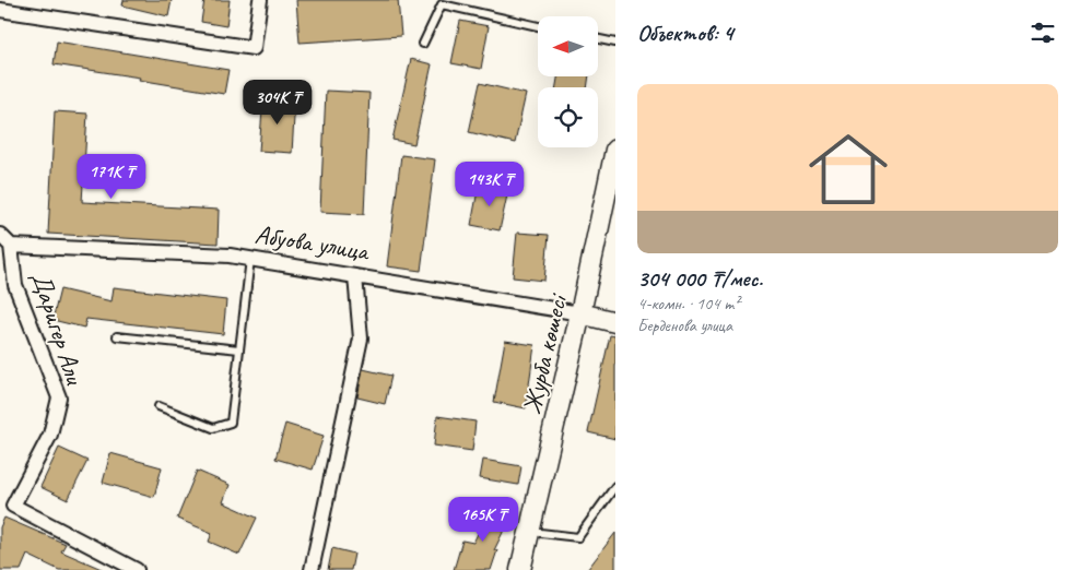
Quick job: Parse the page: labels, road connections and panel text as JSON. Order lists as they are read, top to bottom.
{
  "streets": {
    "street": ["Абуова улица", "Даригер Али", "Журба көшесі"]
  },
  "crossings": [
    ["Абуова улица", "Даригер Али"],
    ["Абуова улица", "Журба көшесі"]
  ],
  "north": "left",
  "page": {
    "heading": "Объектов: 4",
    "list": [
      {
        "name": "304 000 ₸/мес.",
        "note": "4-комн. · 104 m² · Берденова улица"
      }
    ],
    "price": [
      "304K ₸",
      "171K ₸",
      "143K ₸",
      "165K ₸"
    ]
  }
}
